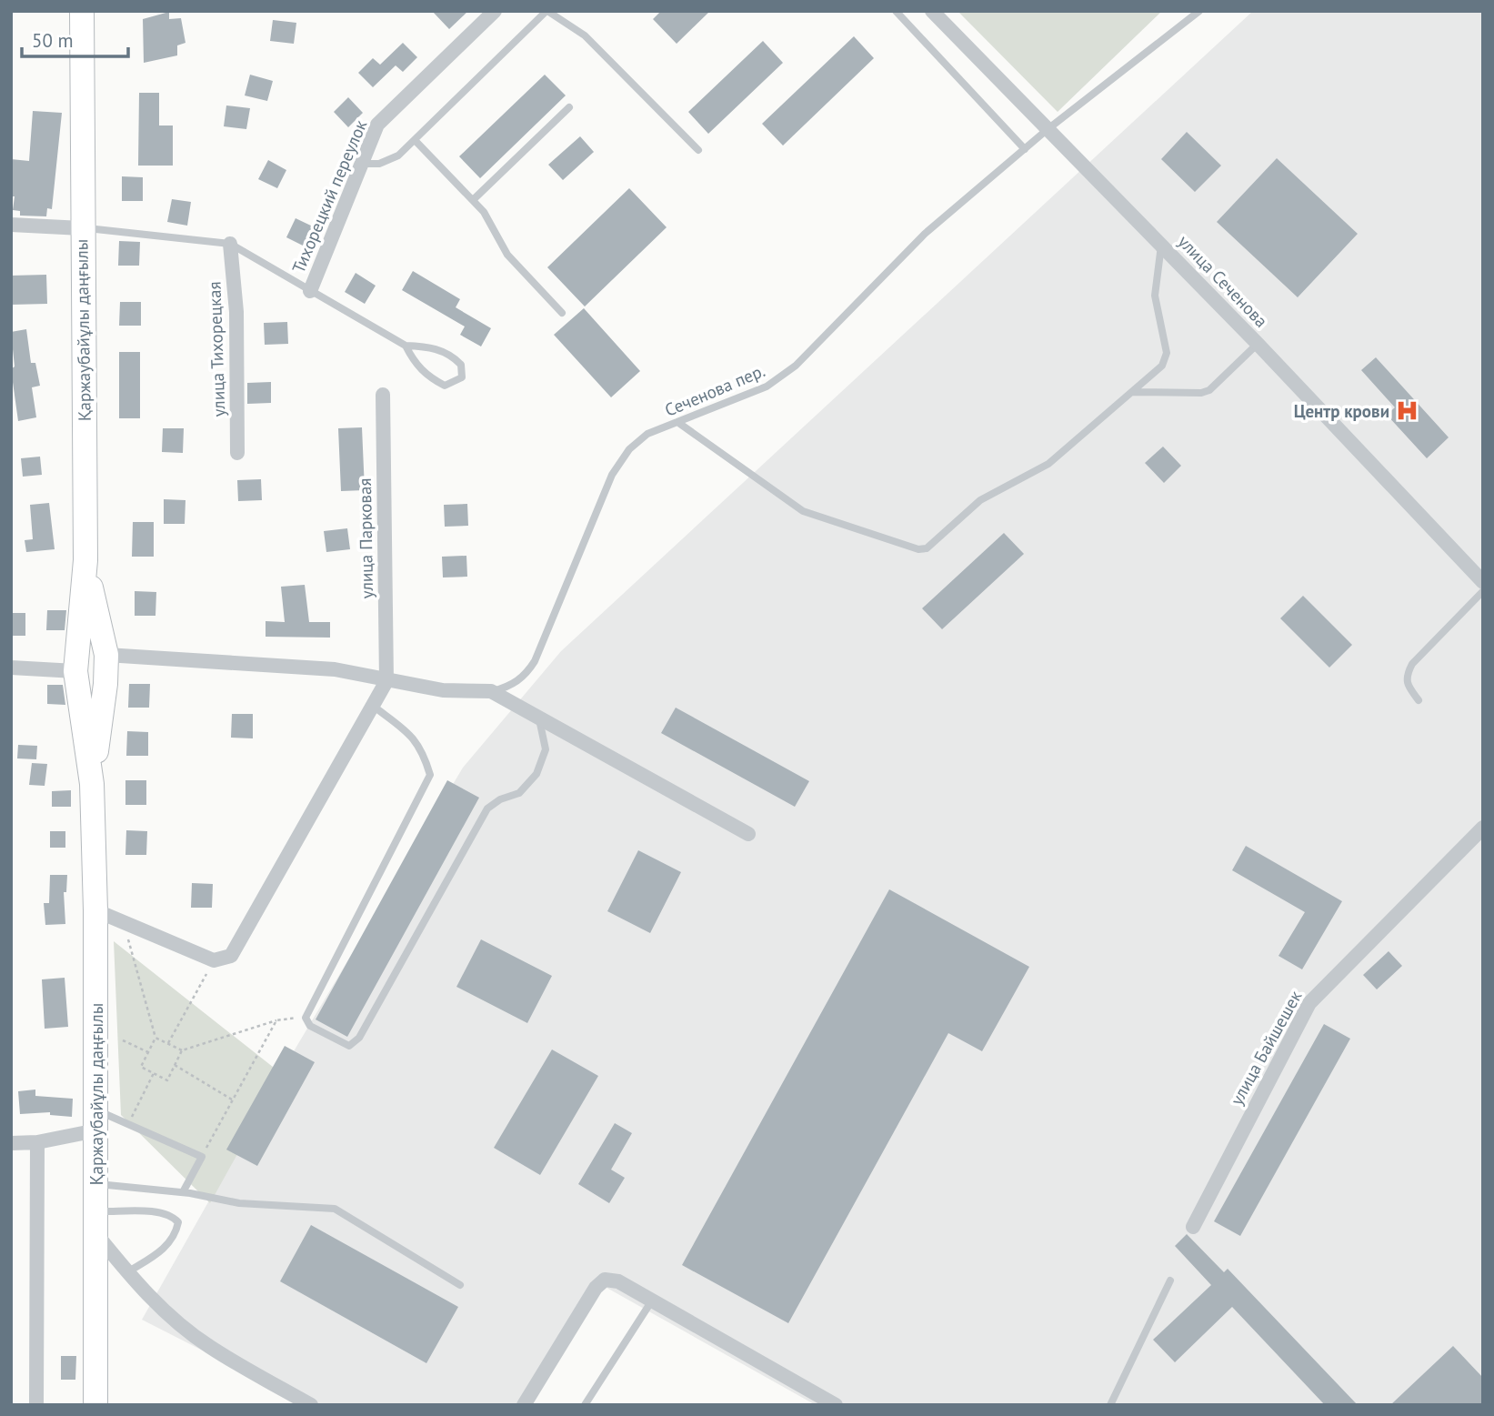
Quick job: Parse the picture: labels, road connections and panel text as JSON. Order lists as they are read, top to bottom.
{
  "streets": {
    "highway": ["Қаржаубайұлы даңғылы"],
    "street": [
      "Тихорецкий переулок",
      "улица Сеченова",
      "улица Тихорецкая",
      "улица Парковая",
      "улица Байшешек"
    ],
    "lane": ["Сеченова пер."]
  },
  "crossings": [
    ["улица Сеченова", "Сеченова пер."]
  ],
  "places": {
    "hospital": ["Центр крови"]
  },
  "scale_bar": "50 m"
}
